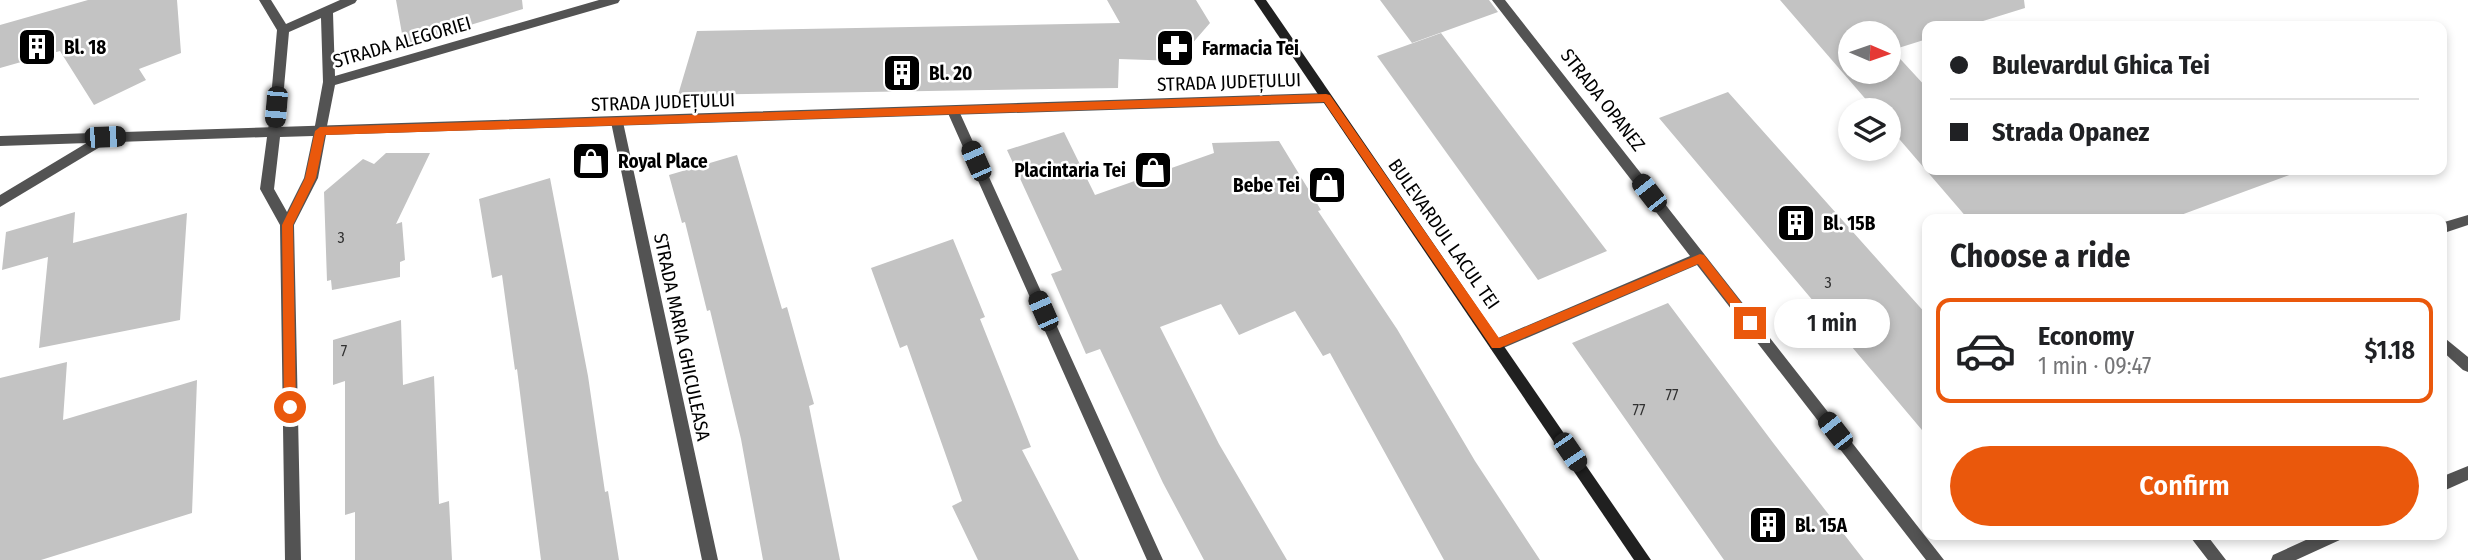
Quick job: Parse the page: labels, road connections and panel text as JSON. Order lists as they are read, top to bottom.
{
  "streets": {
    "main road": ["BULEVARDUL LACUL TEI"],
    "street": [
      "STRADA ALEGORIEI",
      "STRADA JUDEȚULUI",
      "STRADA OPANEZ",
      "STRADA MARIA GHICULEASA"
    ]
  },
  "crossings": [
    ["STRADA ALEGORIEI", "STRADA JUDEȚULUI"],
    ["STRADA JUDEȚULUI", "BULEVARDUL LACUL TEI"],
    ["STRADA JUDEȚULUI", "STRADA MARIA GHICULEASA"]
  ],
  "places": {
    "building": [
      "Bl. 18",
      "Bl. 20",
      "Bl. 15B",
      "Bl. 15A"
    ],
    "pharmacy": ["Farmacia Tei"],
    "shop": ["Royal Place", "Placintaria Tei", "Bebe Tei"]
  },
  "house_numbers": [
    "3",
    "3",
    "7",
    "77",
    "77"
  ],
  "north": "right",
  "page": {
    "banner": ["Bulevardul Ghica Tei", "Strada Opanez"],
    "heading": "Choose a ride",
    "list": [
      {
        "name": "Economy",
        "note": "1 min · 09:47",
        "value": "$1.18"
      }
    ],
    "bubble": "1 min",
    "buttons": "Confirm"
  }
}
